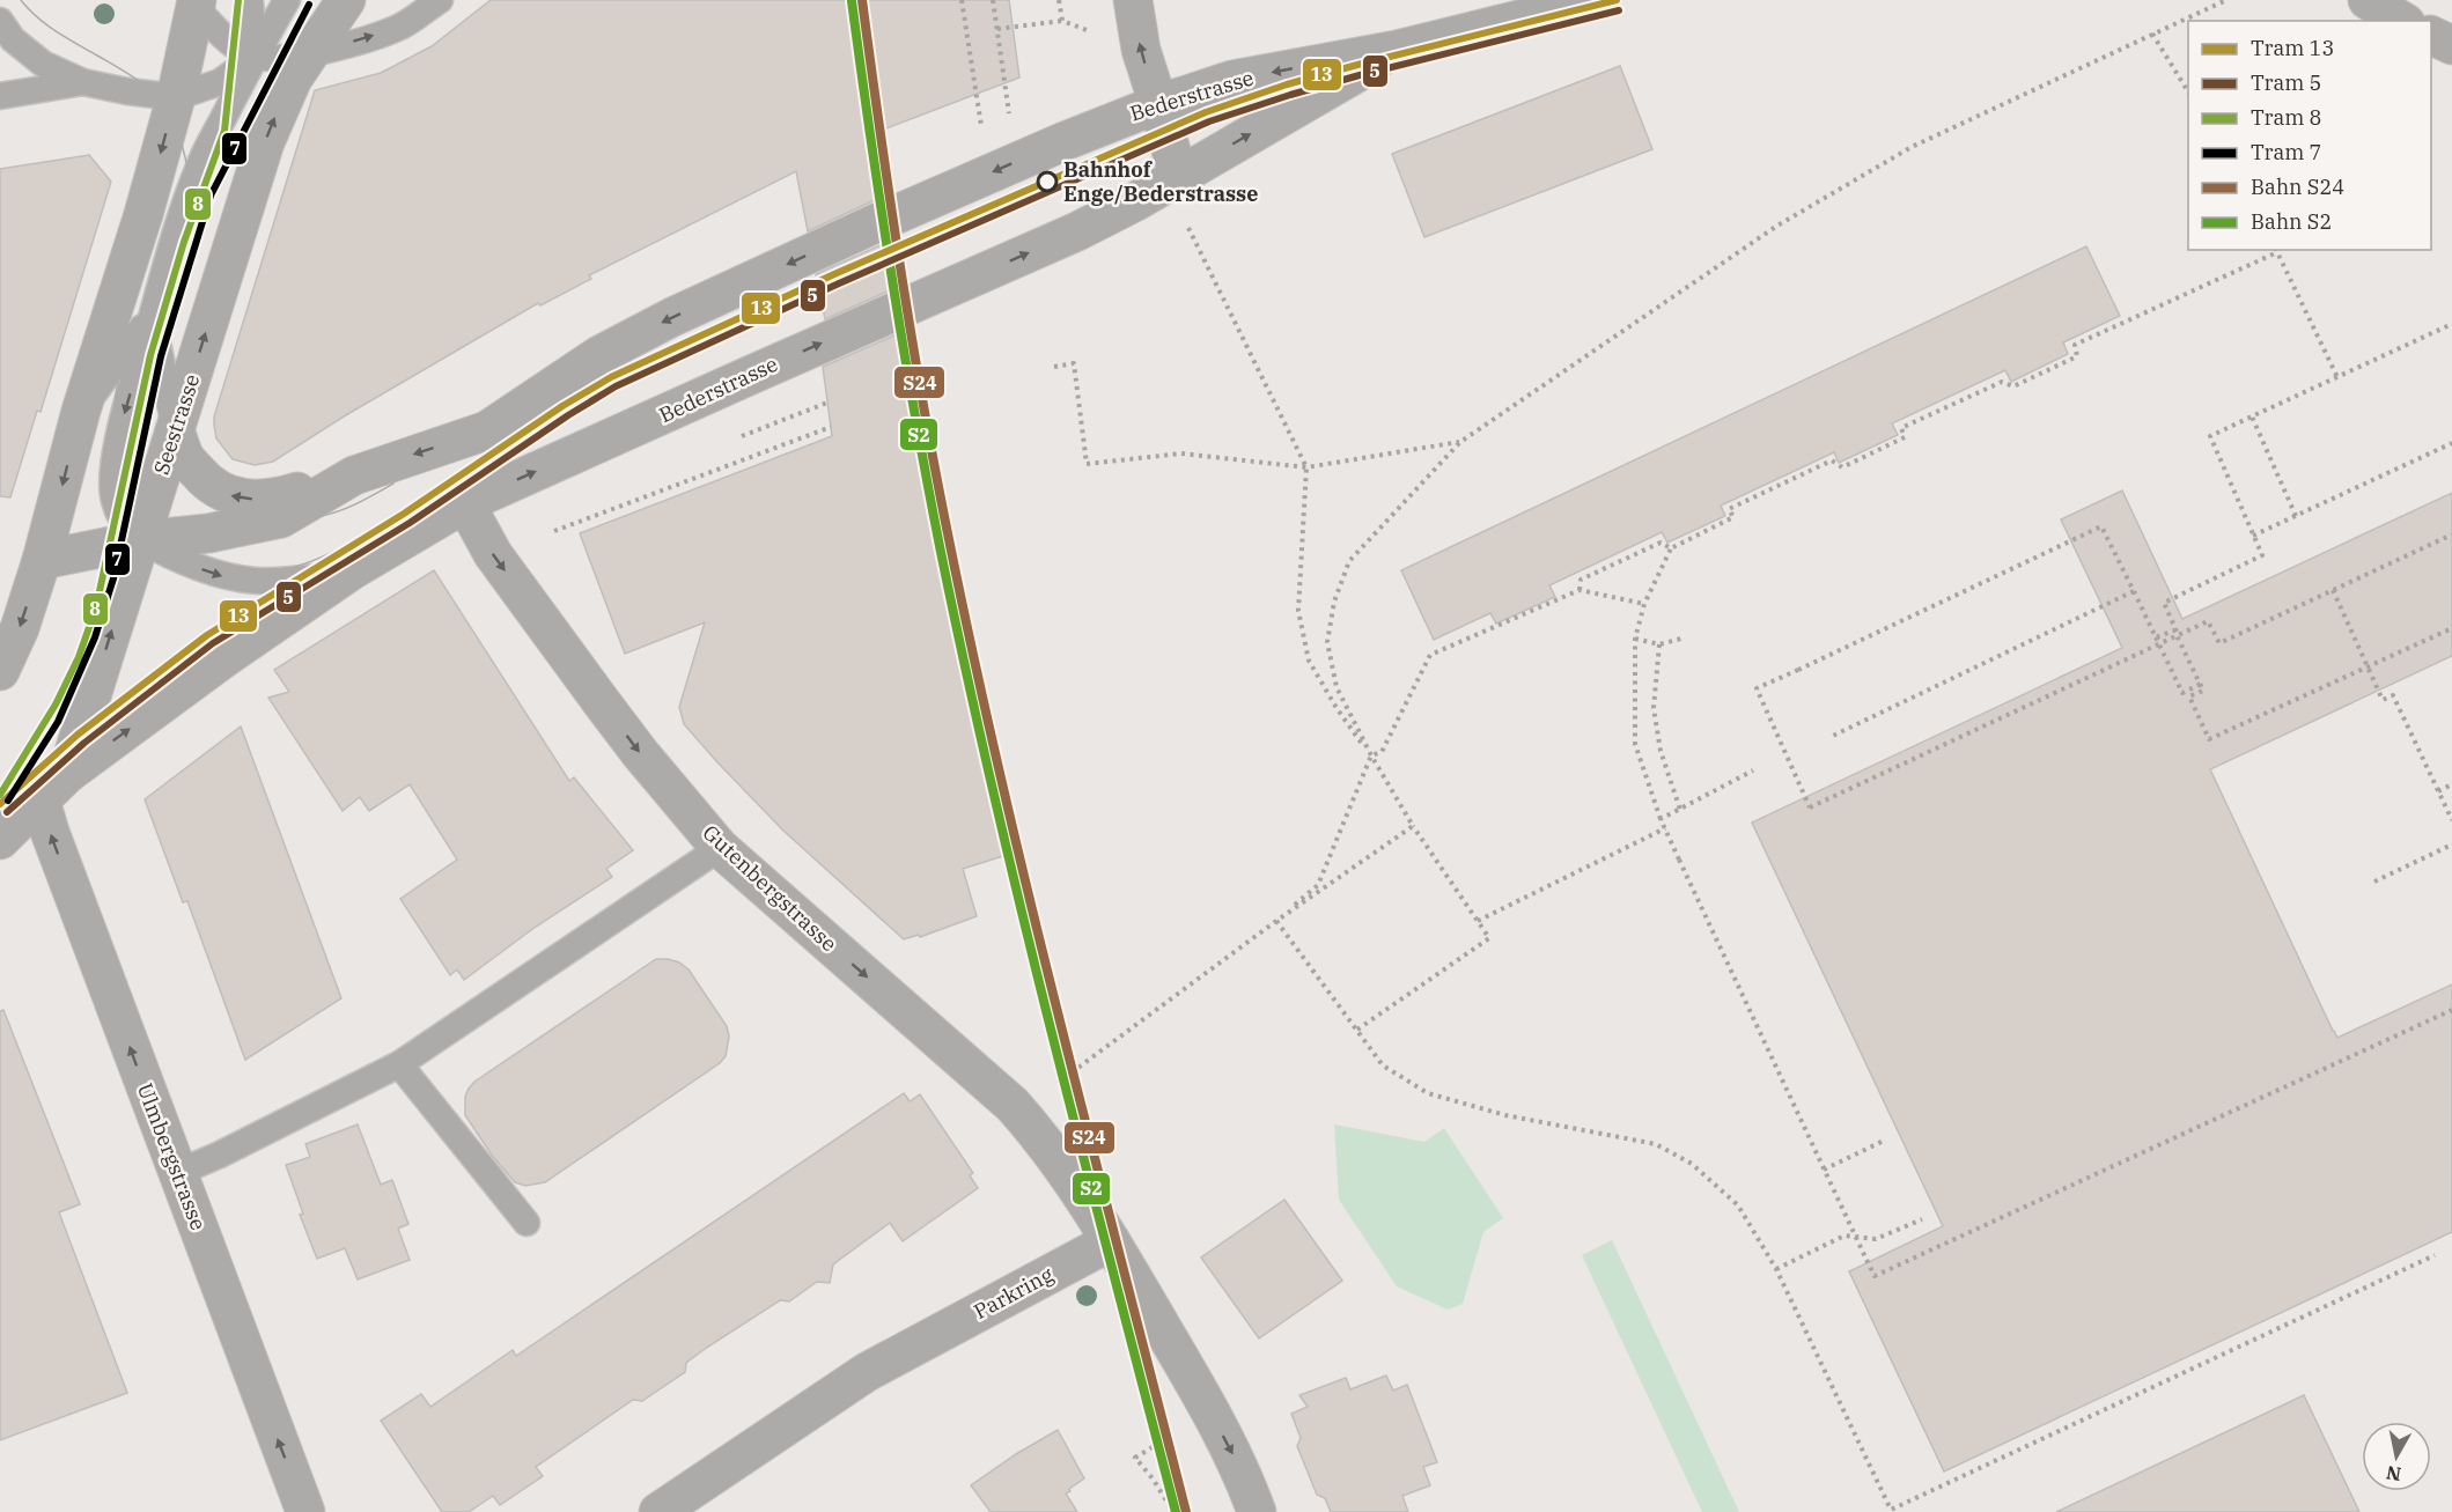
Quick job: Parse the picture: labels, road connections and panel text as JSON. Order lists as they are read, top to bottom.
{
  "streets": {
    "main road": ["Bederstrasse", "Seestrasse"],
    "street": ["Gutenbergstrasse", "Ulmbergstrasse", "Parkring"]
  },
  "crossings": [
    ["Bederstrasse", "Seestrasse"],
    ["Bederstrasse", "Gutenbergstrasse"],
    ["Seestrasse", "Ulmbergstrasse"],
    ["Gutenbergstrasse", "Parkring"]
  ],
  "one_way": ["Gutenbergstrasse", "Ulmbergstrasse"],
  "places": ["Bahnhof Enge/Bederstrasse"],
  "lines": [
    "tram line 13",
    "tram line 8",
    "rail line S24",
    "rail line S2",
    "tram line 7",
    "tram line 5"
  ],
  "legend": [
    "Tram 13",
    "Tram 5",
    "Tram 8",
    "Tram 7",
    "Bahn S24",
    "Bahn S2"
  ],
  "north": "bottom"
}
